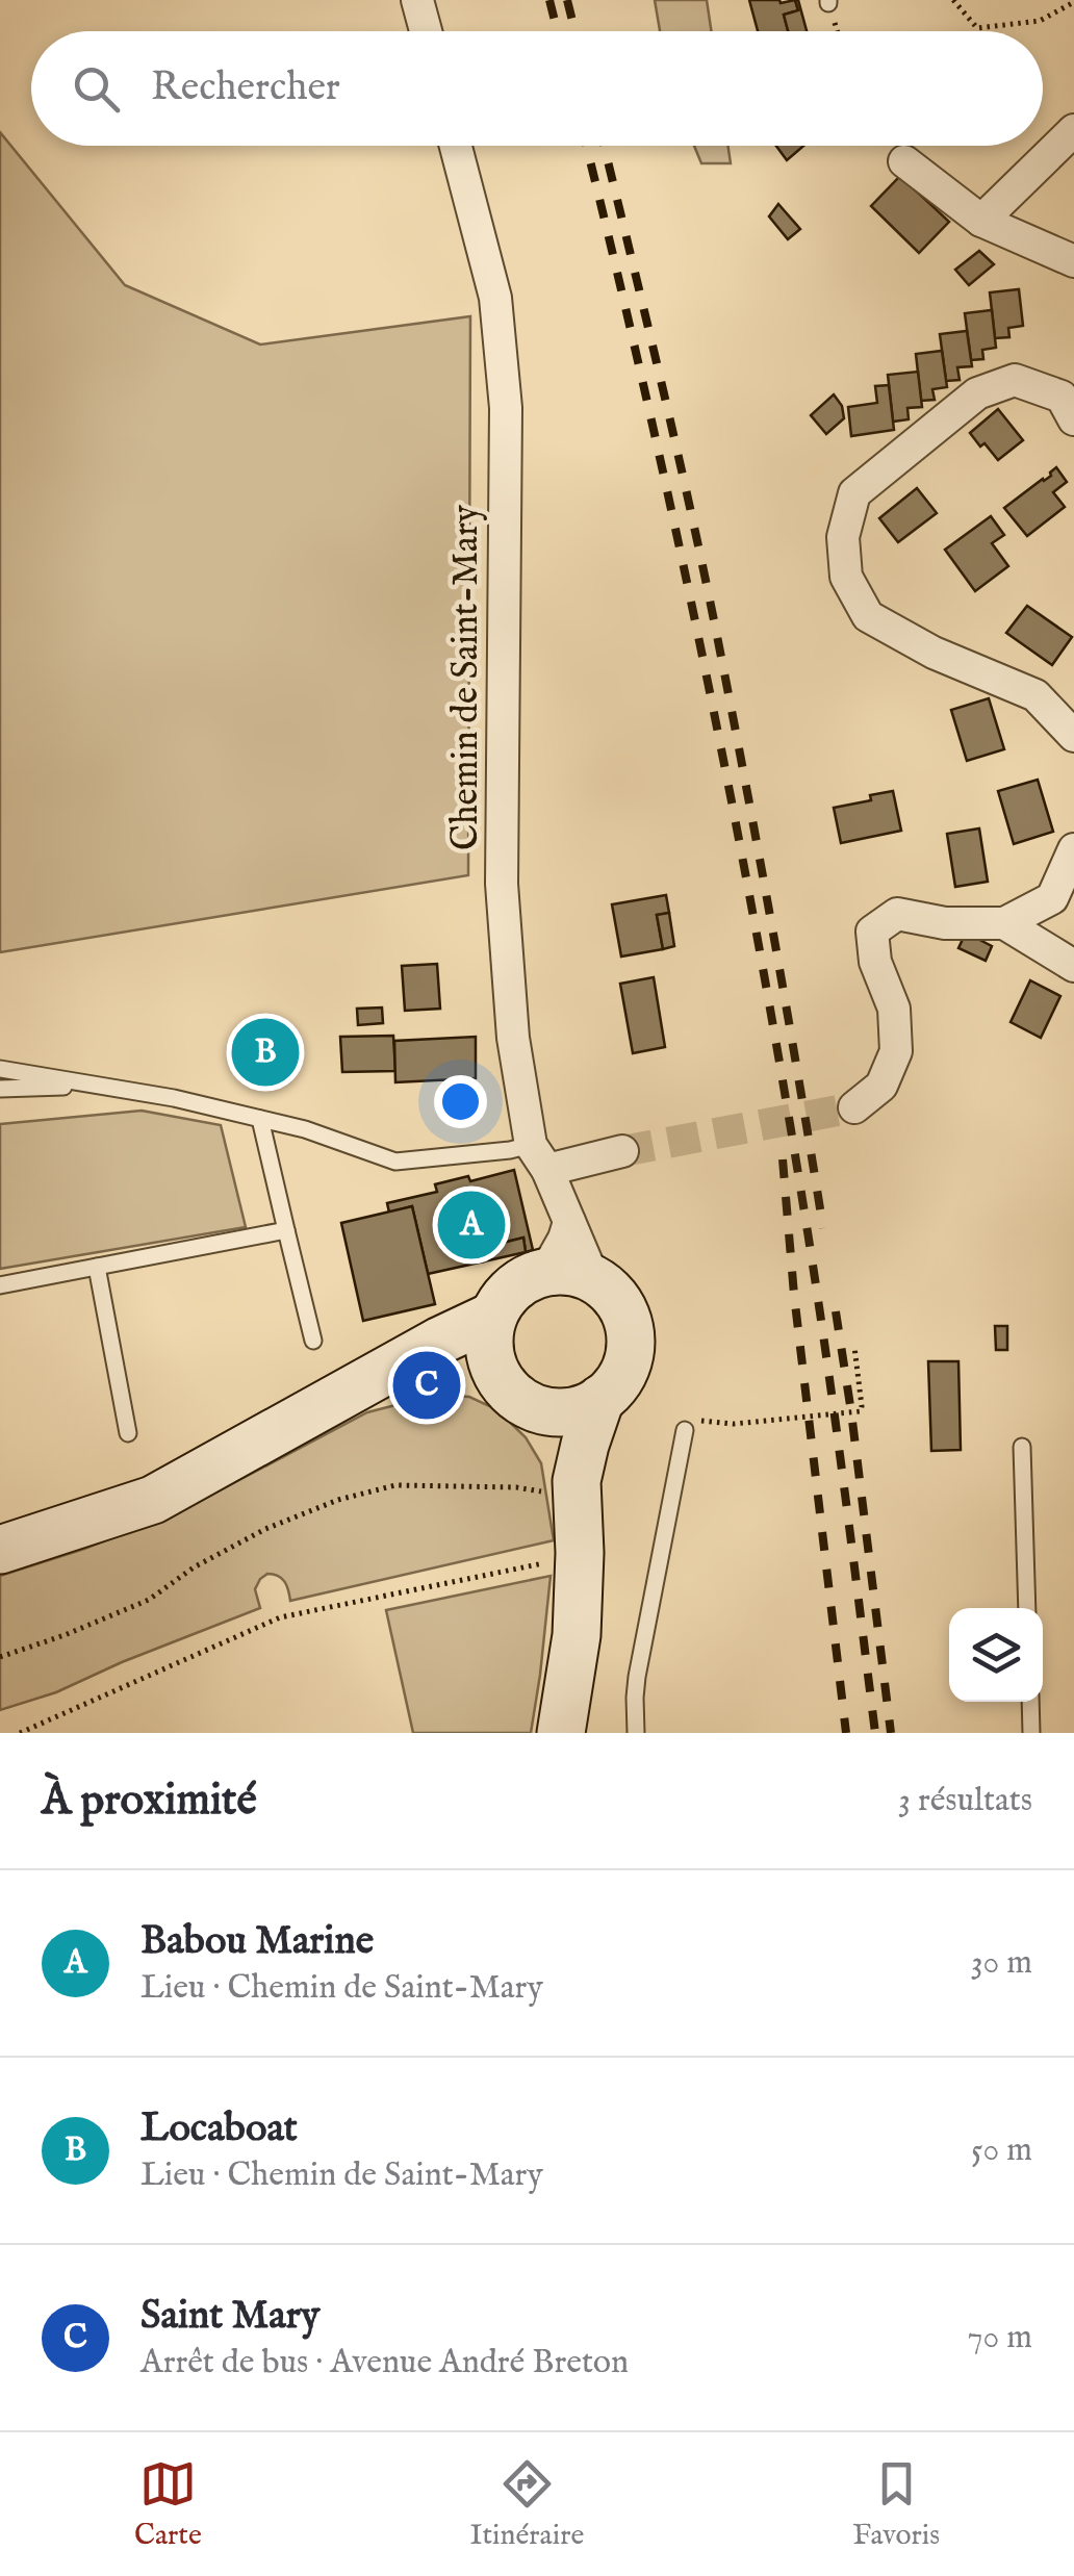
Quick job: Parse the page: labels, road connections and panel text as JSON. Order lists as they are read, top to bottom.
{
  "streets": {
    "street": ["Chemin de Saint-Mary"]
  },
  "page": {
    "search": "Rechercher",
    "pins": ["B", "A", "C"],
    "heading": ["À proximité", "3 résultats"],
    "list": [
      {
        "mark": "A",
        "name": "Babou Marine",
        "note": "Lieu · Chemin de Saint-Mary",
        "value": "30 m"
      },
      {
        "mark": "B",
        "name": "Locaboat",
        "note": "Lieu · Chemin de Saint-Mary",
        "value": "50 m"
      },
      {
        "mark": "C",
        "name": "Saint Mary",
        "note": "Arrêt de bus · Avenue André Breton",
        "value": "70 m"
      }
    ],
    "nav": ["Carte", "Itinéraire", "Favoris"]
  }
}
